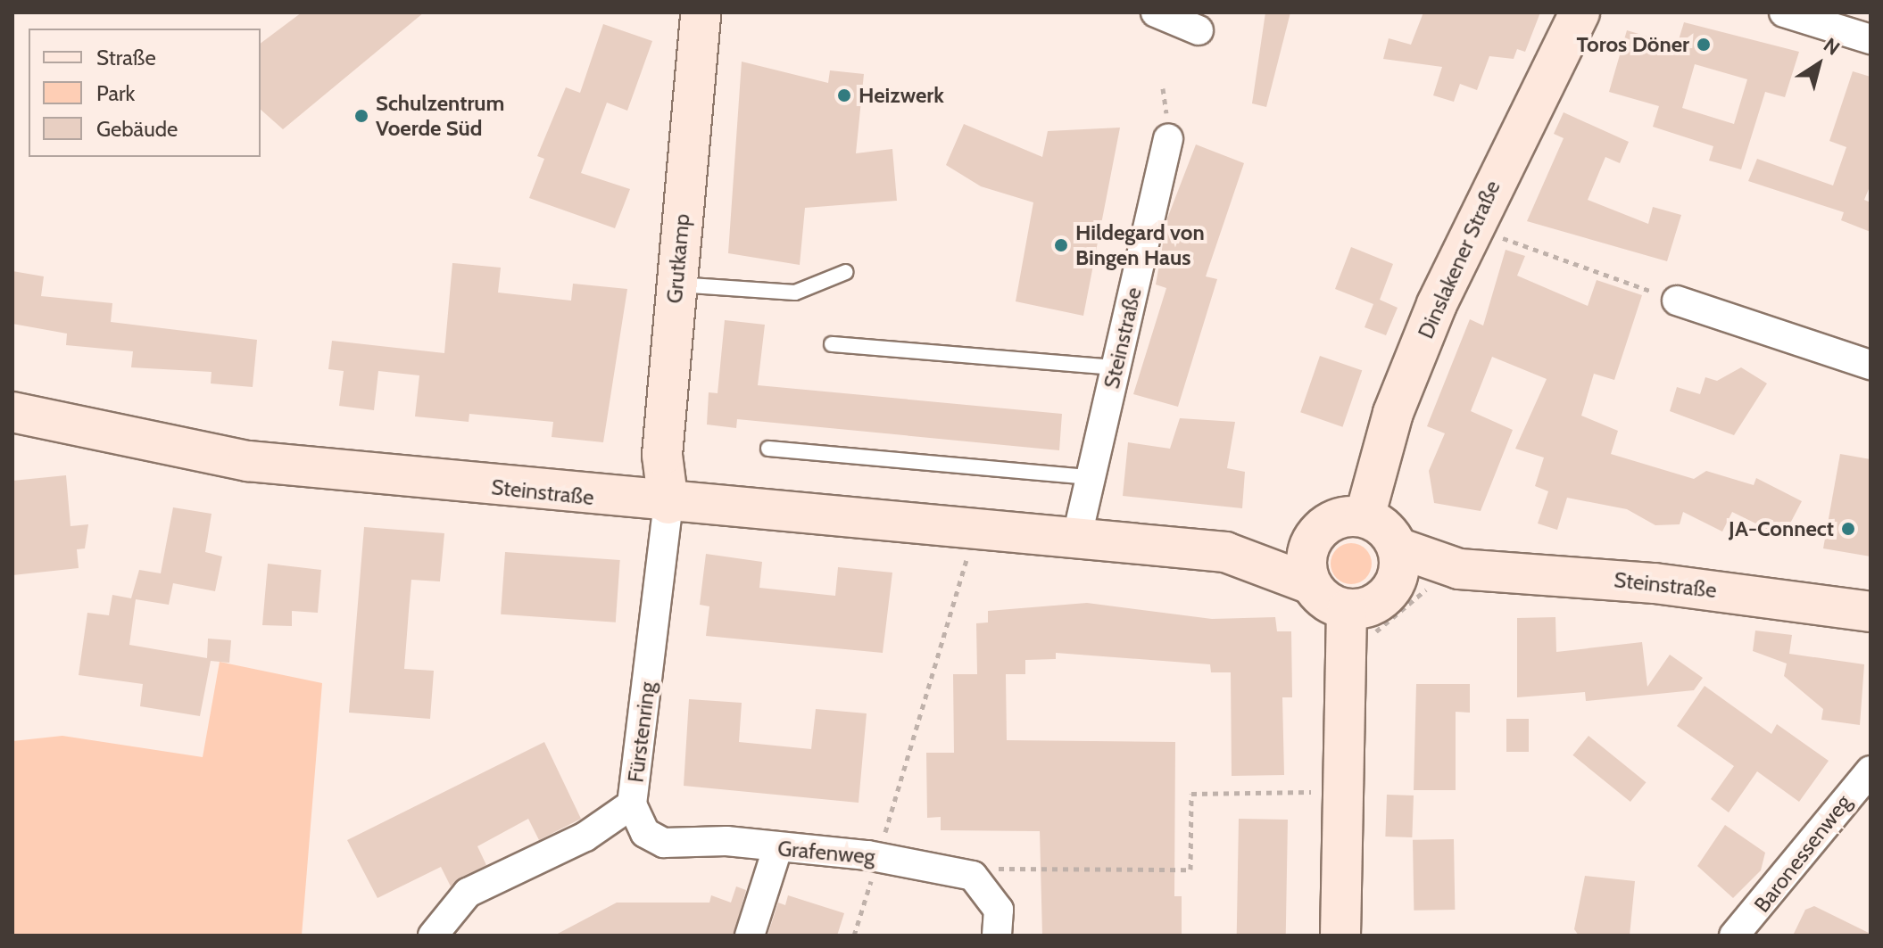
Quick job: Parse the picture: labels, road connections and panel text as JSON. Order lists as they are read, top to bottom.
{
  "streets": {
    "street": [
      "Grutkamp",
      "Dinslakener Straße",
      "Steinstraße",
      "Fürstenring",
      "Grafenweg",
      "Baronessenweg"
    ]
  },
  "crossings": [
    ["Grutkamp", "Steinstraße"],
    ["Grutkamp", "Fürstenring"],
    ["Dinslakener Straße", "Steinstraße"],
    ["Steinstraße", "Fürstenring"],
    ["Fürstenring", "Grafenweg"]
  ],
  "places": [
    "Toros Döner",
    "Heizwerk",
    "Schulzentrum Voerde Süd",
    "Hildegard von Bingen Haus",
    "JA-Connect"
  ],
  "legend": ["Straße", "Park", "Gebäude"],
  "north": "top right"
}
